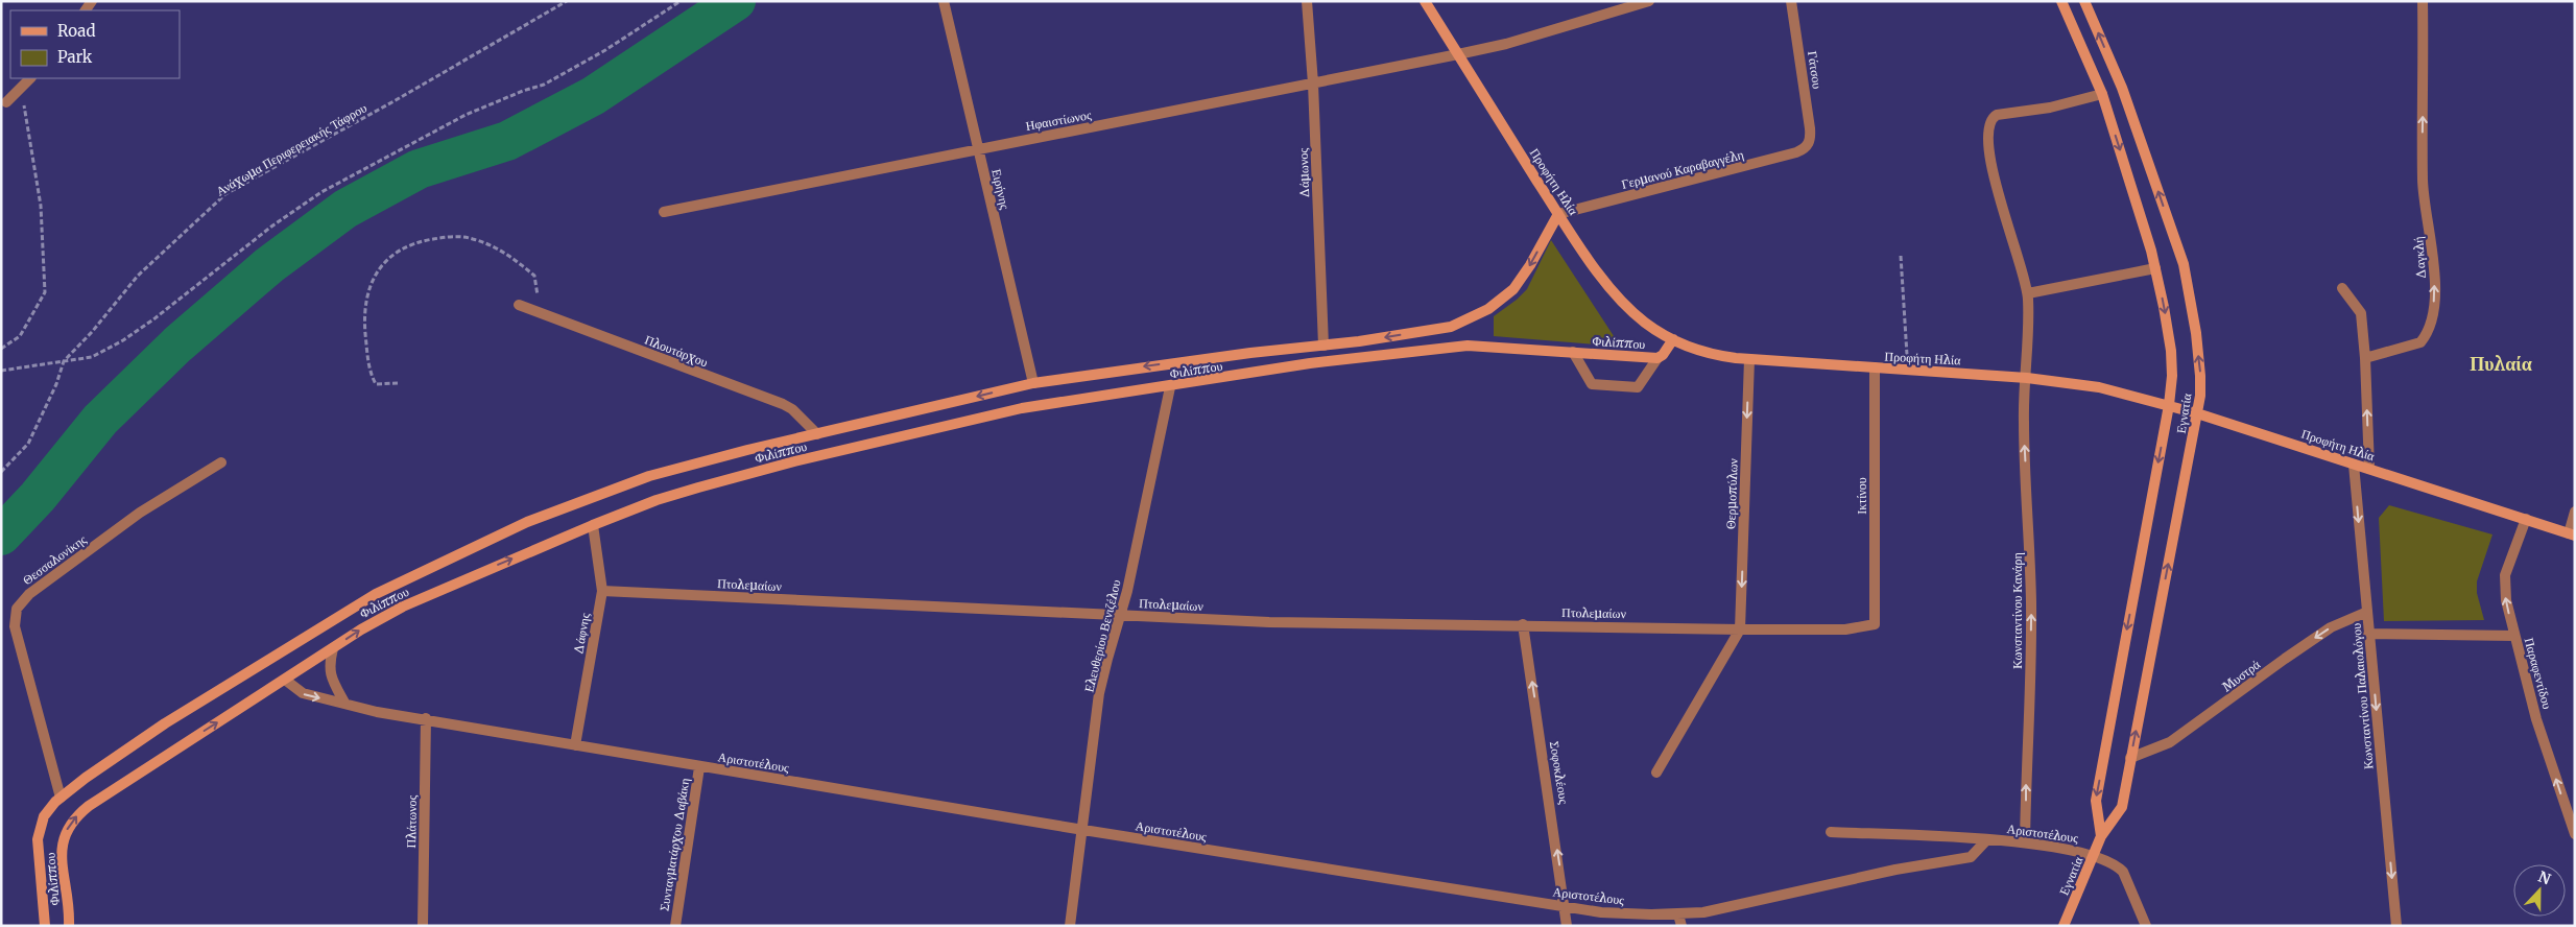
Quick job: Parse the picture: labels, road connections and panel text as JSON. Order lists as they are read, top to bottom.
{
  "streets": {
    "street": [
      "Γάτσου",
      "Ηφαιστίωνος",
      "Γερμανού Καραβαγγέλη",
      "Δάμωνος",
      "Προφήτη Ηλία",
      "Ειρήνης",
      "Δαγκλή",
      "Φιλίππου",
      "Πλουτάρχου",
      "Εγνατία",
      "Θερμοπύλων",
      "Ικτίνου",
      "Θεσσαλονίκης",
      "Πτολεμαίων",
      "Κωνσταντίνου Κανάρη",
      "Δάφνης",
      "Ελευθερίου Βενιζέλου",
      "Παραφεντίδου",
      "Μυστρά",
      "Κωνσταντίνου Παλαιολόγου",
      "Αριστοτέλους",
      "Σοφοκλέους",
      "Πλάτωνος",
      "Συνταγματάρχου Δαβάκη"
    ],
    "path": ["Ανάχωμα Περιφερειακής Τάφρου"]
  },
  "crossings": [
    ["Γάτσου", "Γερμανού Καραβαγγέλη"],
    ["Ηφαιστίωνος", "Δάμωνος"],
    ["Ηφαιστίωνος", "Προφήτη Ηλία"],
    ["Ηφαιστίωνος", "Ειρήνης"],
    ["Γερμανού Καραβαγγέλη", "Προφήτη Ηλία"],
    ["Γερμανού Καραβαγγέλη", "Φιλίππου"],
    ["Δάμωνος", "Φιλίππου"],
    ["Προφήτη Ηλία", "Φιλίππου"],
    ["Προφήτη Ηλία", "Εγνατία"],
    ["Προφήτη Ηλία", "Θερμοπύλων"],
    ["Προφήτη Ηλία", "Ικτίνου"],
    ["Προφήτη Ηλία", "Κωνσταντίνου Κανάρη"],
    ["Προφήτη Ηλία", "Παραφεντίδου"],
    ["Προφήτη Ηλία", "Κωνσταντίνου Παλαιολόγου"],
    ["Ειρήνης", "Φιλίππου"],
    ["Φιλίππου", "Πλουτάρχου"],
    ["Φιλίππου", "Θεσσαλονίκης"],
    ["Φιλίππου", "Δάφνης"],
    ["Φιλίππου", "Ελευθερίου Βενιζέλου"],
    ["Φιλίππου", "Αριστοτέλους"],
    ["Εγνατία", "Κωνσταντίνου Κανάρη"],
    ["Εγνατία", "Μυστρά"],
    ["Εγνατία", "Αριστοτέλους"],
    ["Θερμοπύλων", "Πτολεμαίων"],
    ["Ικτίνου", "Πτολεμαίων"],
    ["Πτολεμαίων", "Δάφνης"],
    ["Πτολεμαίων", "Ελευθερίου Βενιζέλου"],
    ["Πτολεμαίων", "Σοφοκλέους"],
    ["Κωνσταντίνου Κανάρη", "Αριστοτέλους"],
    ["Δάφνης", "Αριστοτέλους"],
    ["Ελευθερίου Βενιζέλου", "Αριστοτέλους"],
    ["Μυστρά", "Κωνσταντίνου Παλαιολόγου"],
    ["Αριστοτέλους", "Σοφοκλέους"],
    ["Αριστοτέλους", "Πλάτωνος"],
    ["Αριστοτέλους", "Συνταγματάρχου Δαβάκη"]
  ],
  "one_way": [
    "Δαγκλή",
    "Θερμοπύλων",
    "Κωνσταντίνου Κανάρη",
    "Παραφεντίδου",
    "Μυστρά",
    "Κωνσταντίνου Παλαιολόγου",
    "Σοφοκλέους"
  ],
  "districts": ["Πυλαία"],
  "legend": ["Road", "Park"],
  "north": "top"
}
